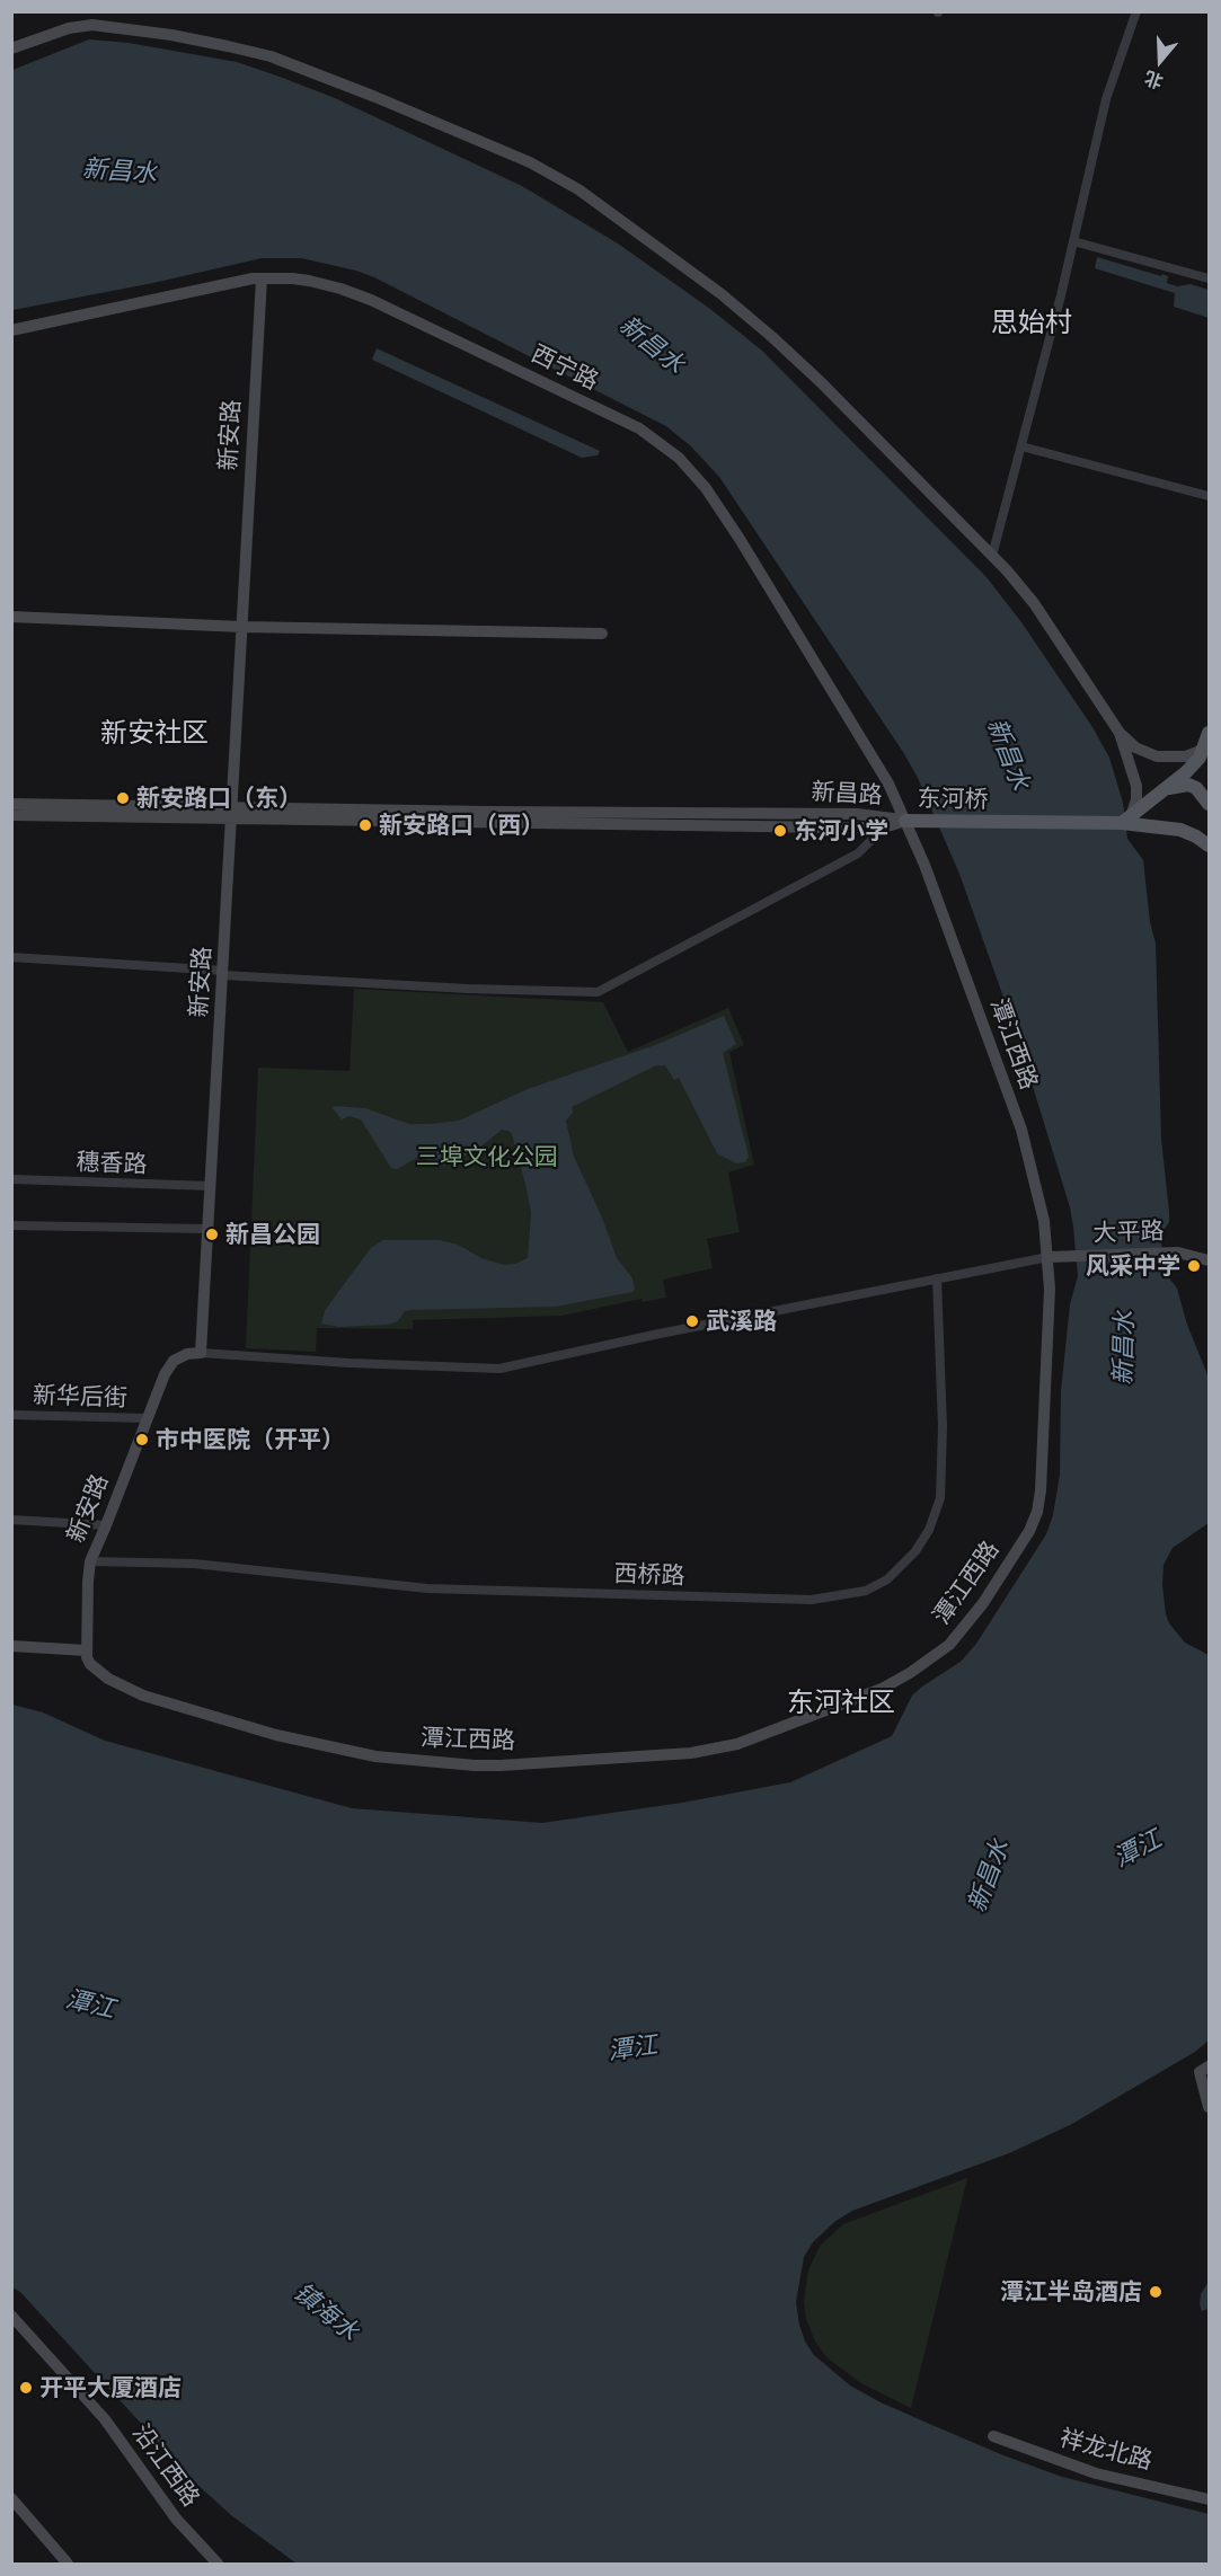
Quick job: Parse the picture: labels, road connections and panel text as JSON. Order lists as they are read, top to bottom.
{
  "streets": {
    "main road": ["东河桥"],
    "street": [
      "西宁路",
      "新安路",
      "新昌路",
      "潭江西路",
      "穗香路",
      "大平路",
      "新华后街",
      "西桥路",
      "祥龙北路",
      "沿江西路"
    ]
  },
  "crossings": [
    ["西宁路", "新安路"],
    ["西宁路", "新昌路"],
    ["西宁路", "东河桥"],
    ["西宁路", "潭江西路"],
    ["新安路", "新昌路"],
    ["新安路", "潭江西路"],
    ["新安路", "穗香路"],
    ["新安路", "新华后街"],
    ["新安路", "西桥路"],
    ["新昌路", "东河桥"],
    ["新昌路", "潭江西路"],
    ["东河桥", "潭江西路"],
    ["潭江西路", "大平路"]
  ],
  "districts": ["思始村", "新安社区", "东河社区"],
  "water": ["新昌水", "潭江", "镇海水"],
  "parks": ["三埠文化公园"],
  "places": [
    "新安路口（东）",
    "新安路口（西）",
    "东河小学",
    "新昌公园",
    "风采中学",
    "武溪路",
    "市中医院（开平）",
    "潭江半岛酒店",
    "开平大厦酒店"
  ],
  "north": "bottom"
}
